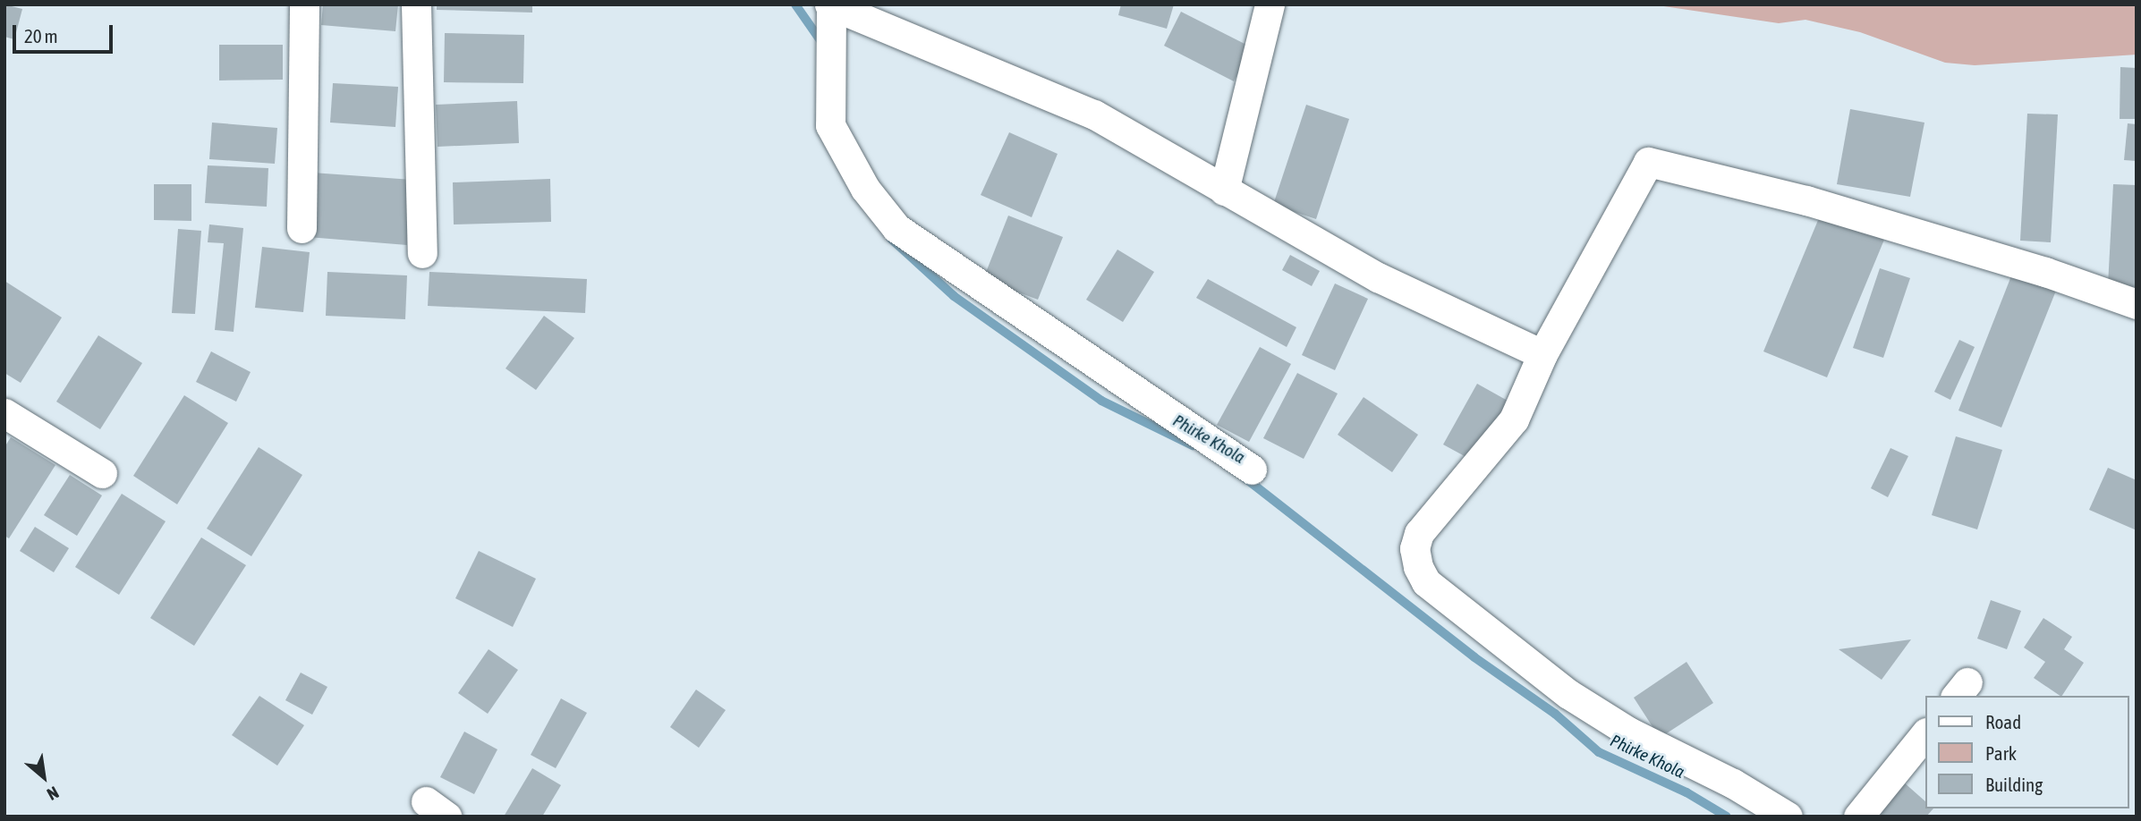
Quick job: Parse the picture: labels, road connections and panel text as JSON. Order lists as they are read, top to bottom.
{
  "water": ["Phirke Khola"],
  "legend": ["Road", "Park", "Building"],
  "scale_bar": "20 m",
  "north": "bottom right"
}
